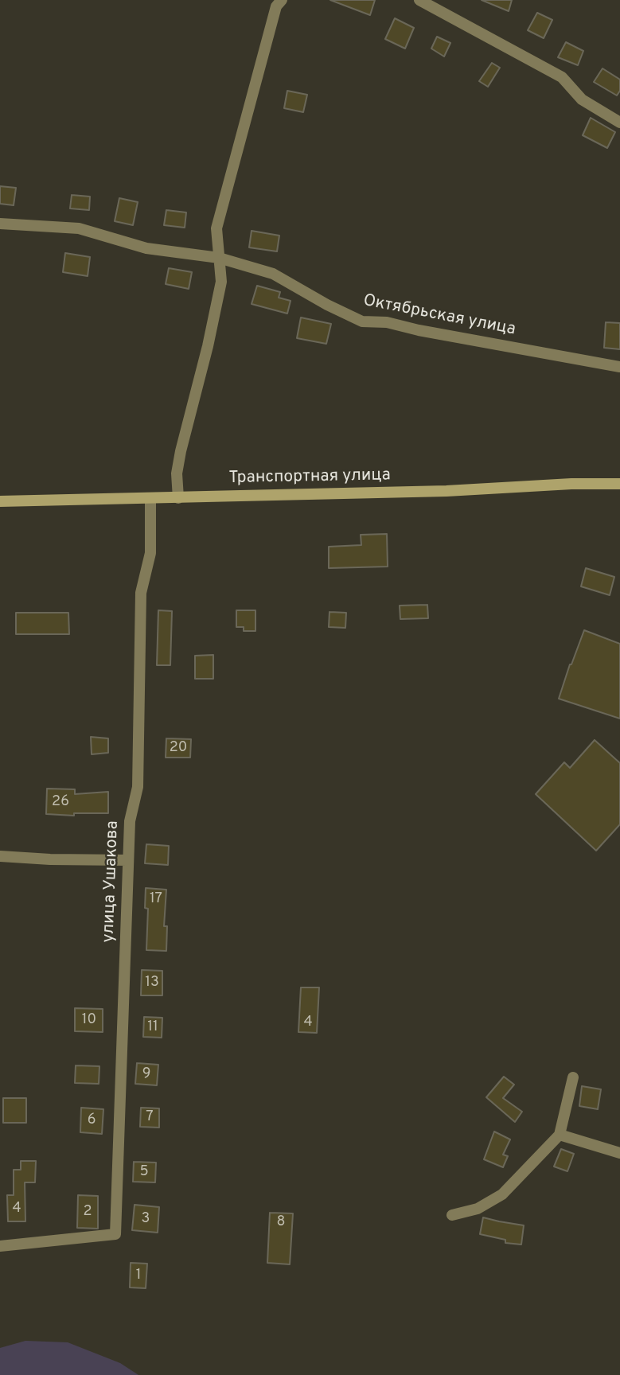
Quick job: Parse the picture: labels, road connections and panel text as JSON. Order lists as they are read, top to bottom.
{
  "streets": {
    "main road": ["Транспортная улица"],
    "street": ["Октябрьская улица", "улица Ушакова"]
  },
  "crossings": [
    ["Транспортная улица", "улица Ушакова"]
  ],
  "house_numbers": [
    "20",
    "26",
    "17",
    "13",
    "10",
    "4",
    "11",
    "9",
    "7",
    "6",
    "5",
    "4",
    "2",
    "3",
    "8",
    "1"
  ]
}
